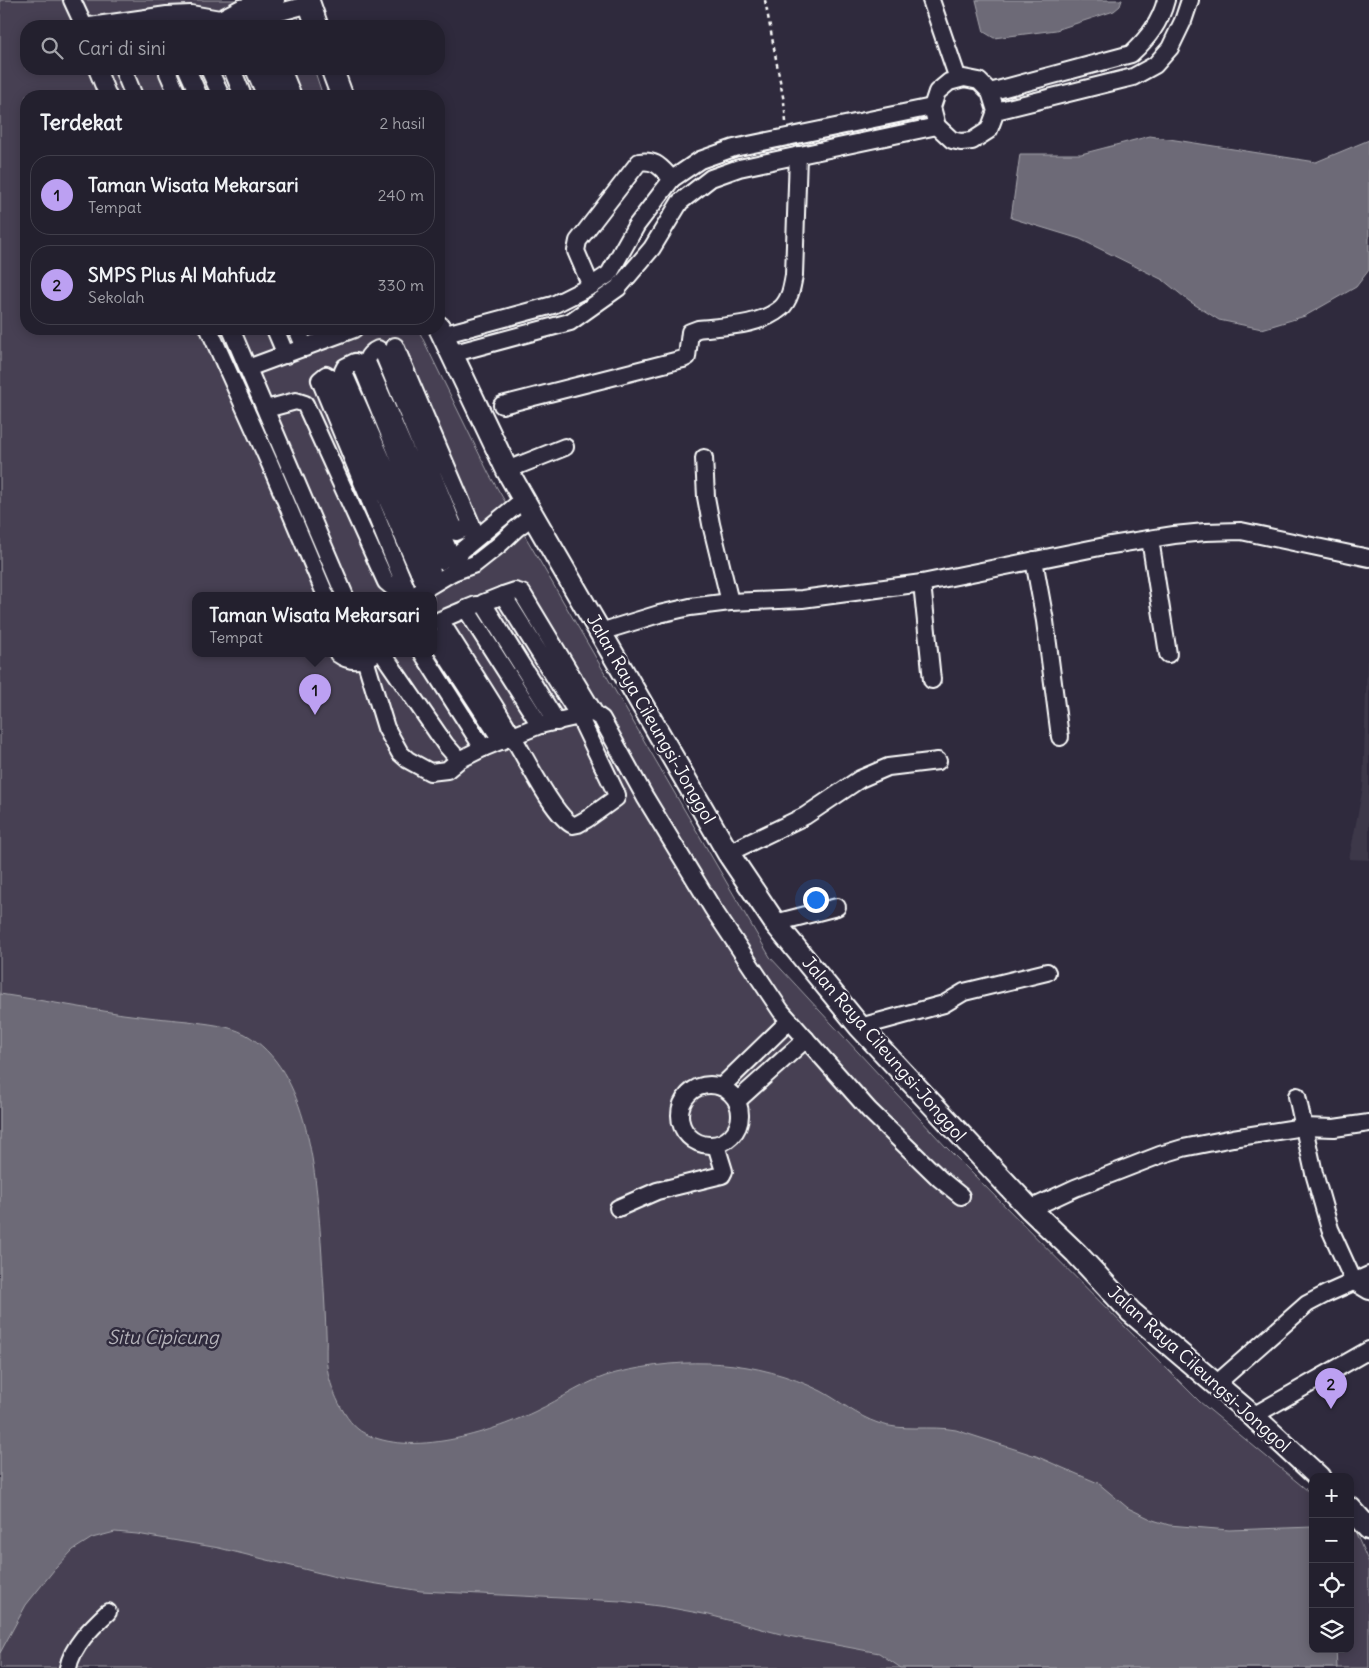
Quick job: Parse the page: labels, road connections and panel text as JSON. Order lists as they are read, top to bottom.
{
  "streets": {
    "main road": ["Jalan Raya Cileungsi-Jonggol"]
  },
  "water": ["Situ Cipicung"],
  "page": {
    "search": "Cari di sini",
    "heading": ["Terdekat", "2 hasil"],
    "list": [
      {
        "mark": "1",
        "name": "Taman Wisata Mekarsari",
        "note": "Tempat",
        "value": "240 m"
      },
      {
        "mark": "2",
        "name": "SMPS Plus Al Mahfudz",
        "note": "Sekolah",
        "value": "330 m"
      }
    ],
    "popup": ["Taman Wisata Mekarsari", "Tempat"],
    "pins": ["1", "2"],
    "map_buttons": ["+", "−"]
  }
}
